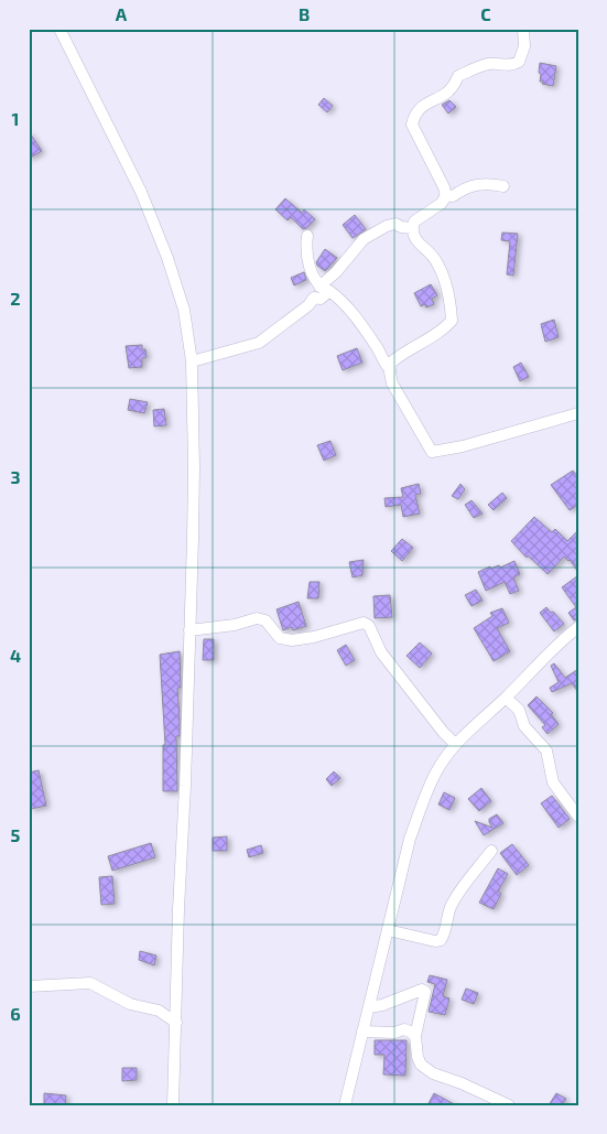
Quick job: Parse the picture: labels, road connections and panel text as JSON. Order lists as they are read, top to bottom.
{
  "grid": {
    "columns": ["A", "B", "C"],
    "rows": [
      "1",
      "2",
      "3",
      "4",
      "5",
      "6"
    ]
  }
}
